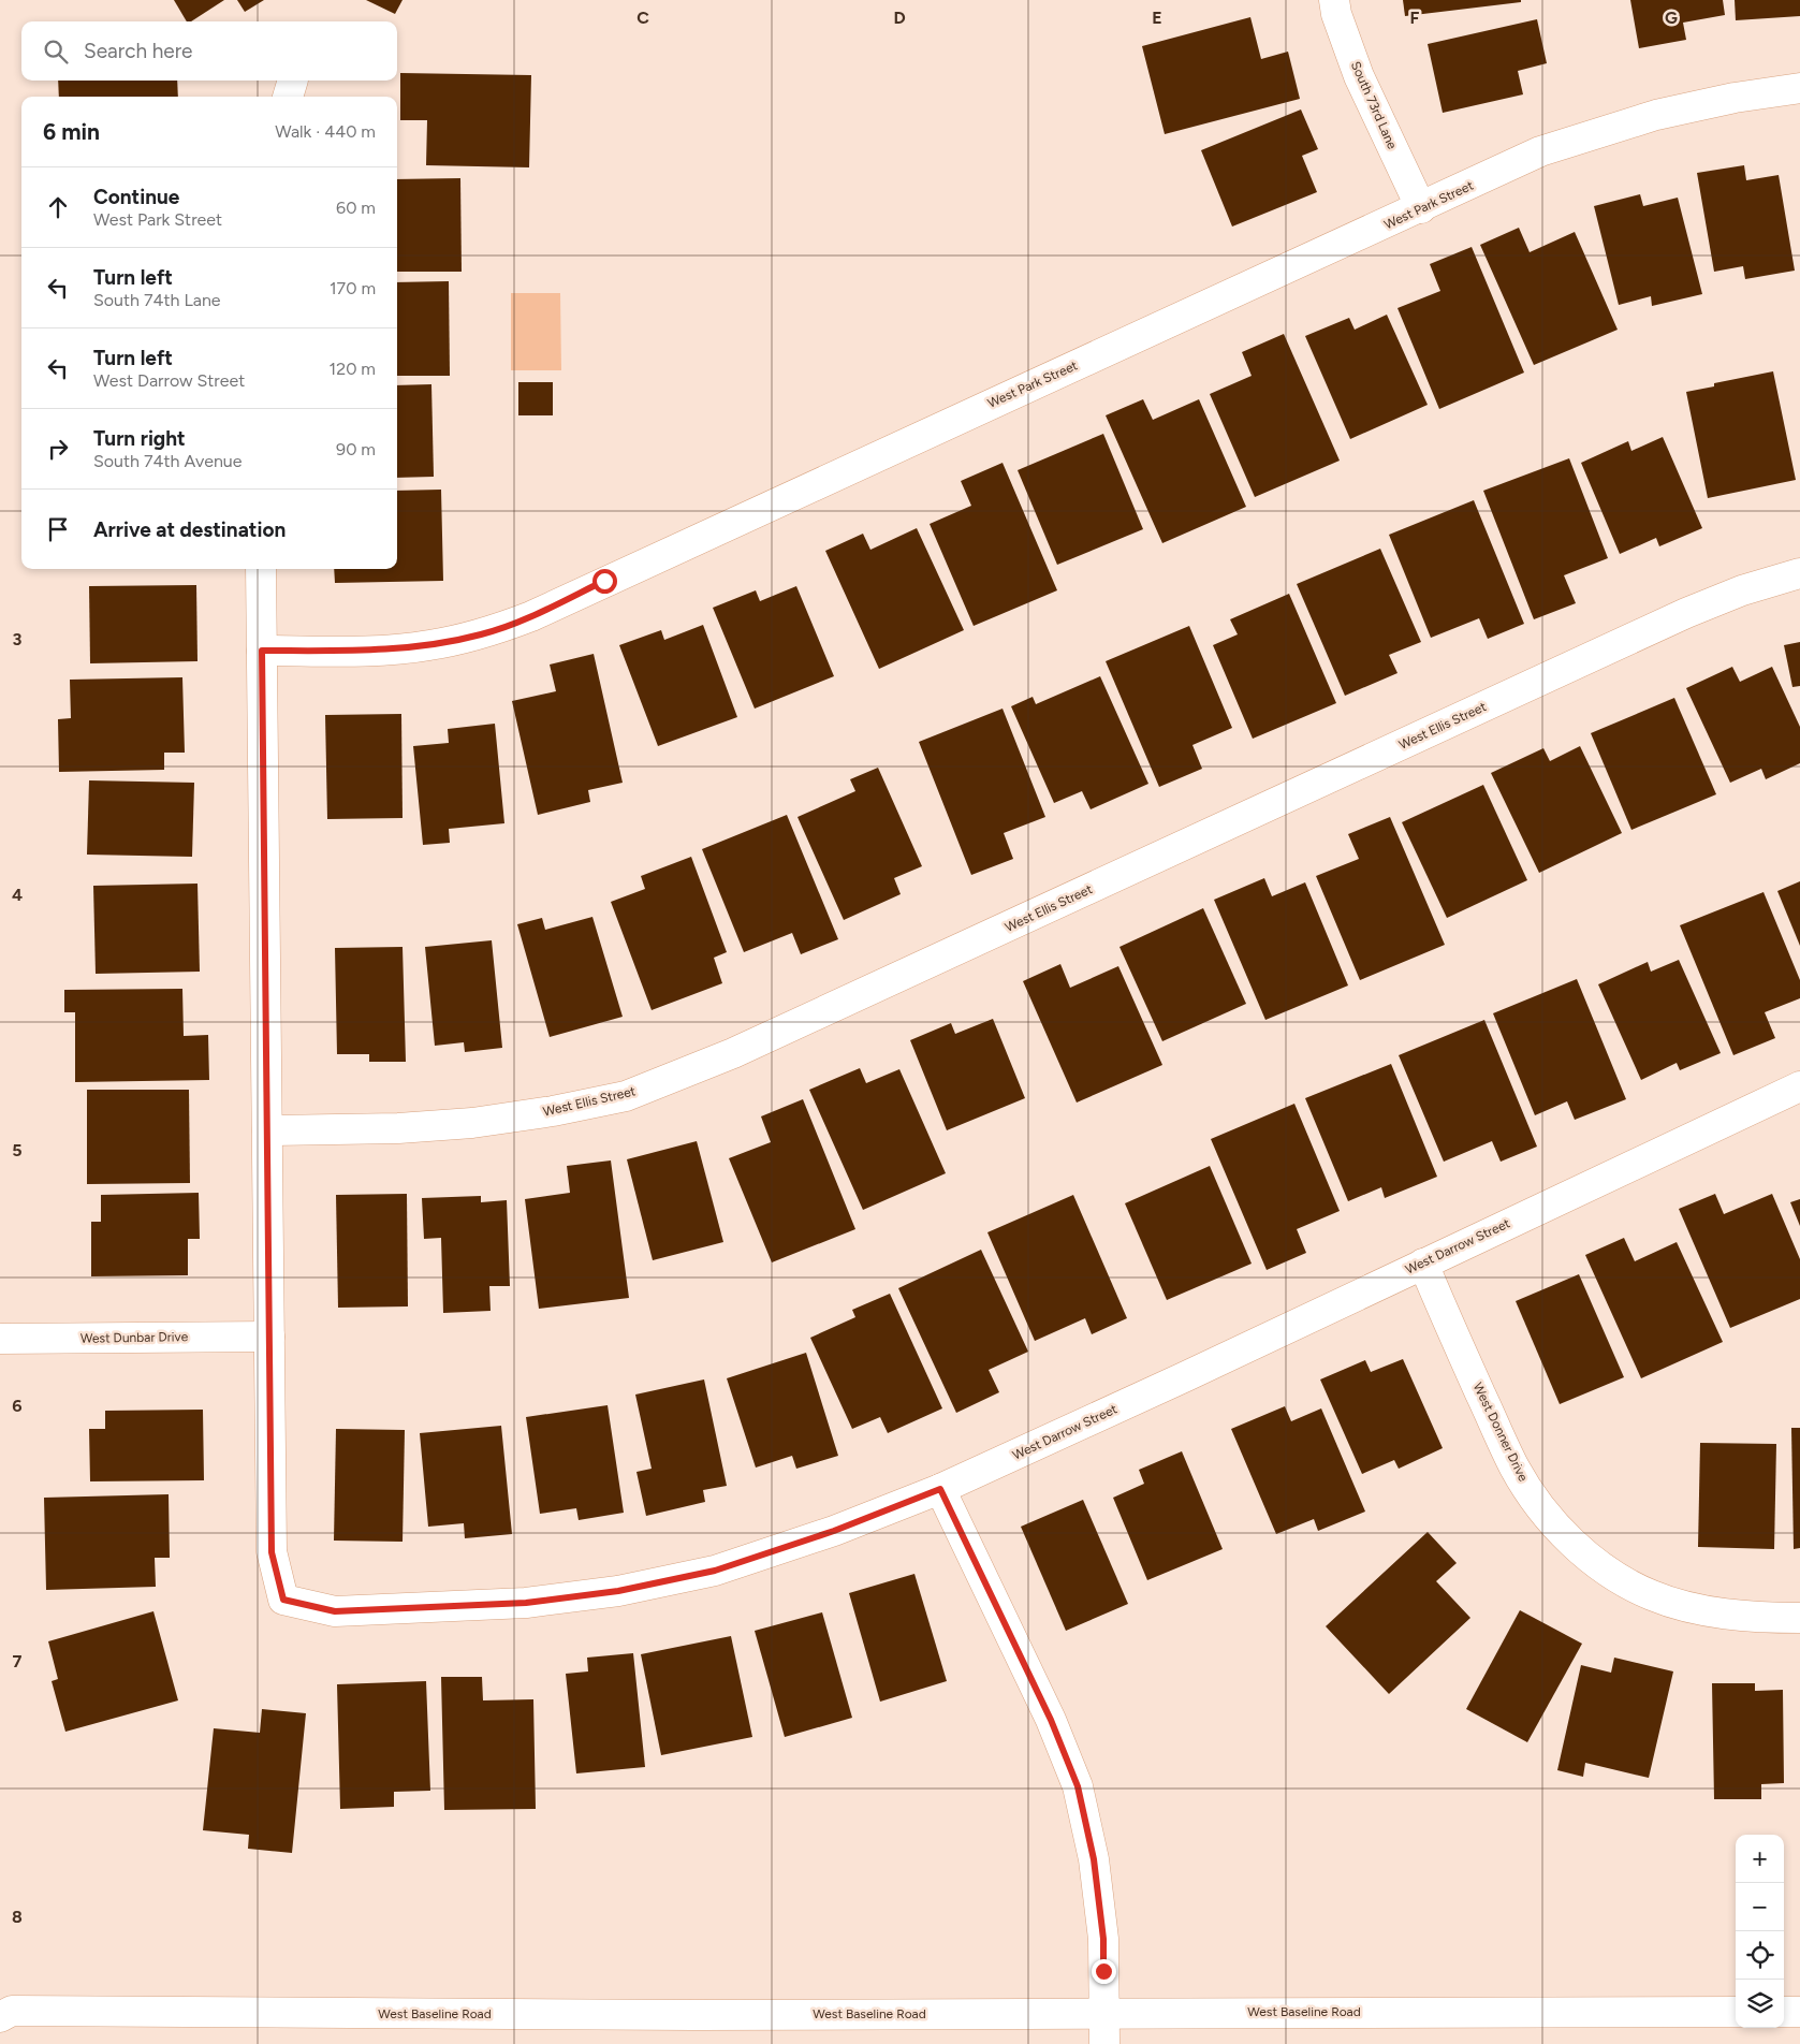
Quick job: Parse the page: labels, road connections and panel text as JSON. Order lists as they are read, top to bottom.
{
  "streets": {
    "street": [
      "South 73rd Lane",
      "West Park Street",
      "West Ellis Street",
      "West Darrow Street",
      "West Dunbar Drive",
      "West Donner Drive",
      "West Baseline Road"
    ]
  },
  "crossings": [
    ["South 73rd Lane", "West Park Street"],
    ["West Darrow Street", "West Dunbar Drive"],
    ["West Darrow Street", "West Donner Drive"]
  ],
  "page": {
    "search": "Search here",
    "heading": ["6 min", "Walk · 440 m"],
    "list": [
      ["Continue", "West Park Street", "60 m"],
      ["Turn left", "South 74th Lane", "170 m"],
      ["Turn left", "West Darrow Street", "120 m"],
      ["Turn right", "South 74th Avenue", "90 m"],
      "Arrive at destination"
    ],
    "map_buttons": ["+", "−"]
  },
  "grid": {
    "columns": [
      "C",
      "D",
      "E",
      "F",
      "G"
    ],
    "rows": [
      "3",
      "4",
      "5",
      "6",
      "7",
      "8"
    ]
  }
}
